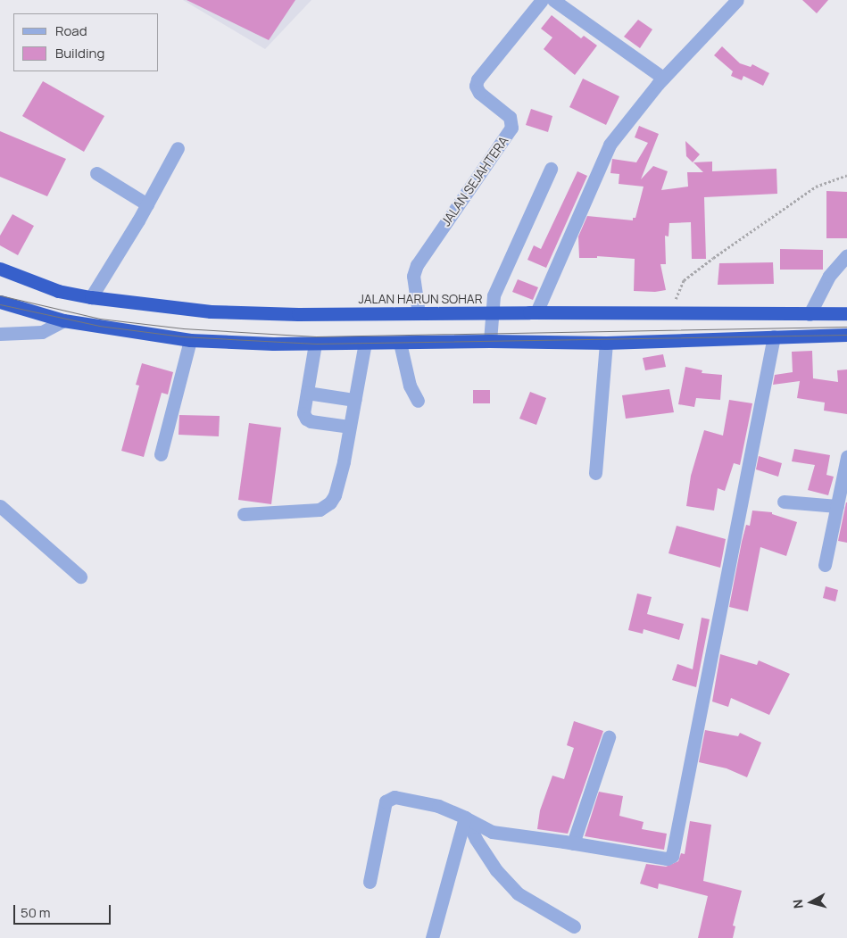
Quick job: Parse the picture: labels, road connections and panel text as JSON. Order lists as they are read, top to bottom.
{
  "streets": {
    "highway": ["JALAN HARUN SOHAR"],
    "street": ["JALAN SEJAHTERA"]
  },
  "crossings": [
    ["JALAN SEJAHTERA", "JALAN HARUN SOHAR"]
  ],
  "legend": ["Road", "Building"],
  "scale_bar": "50 m",
  "north": "left"
}
